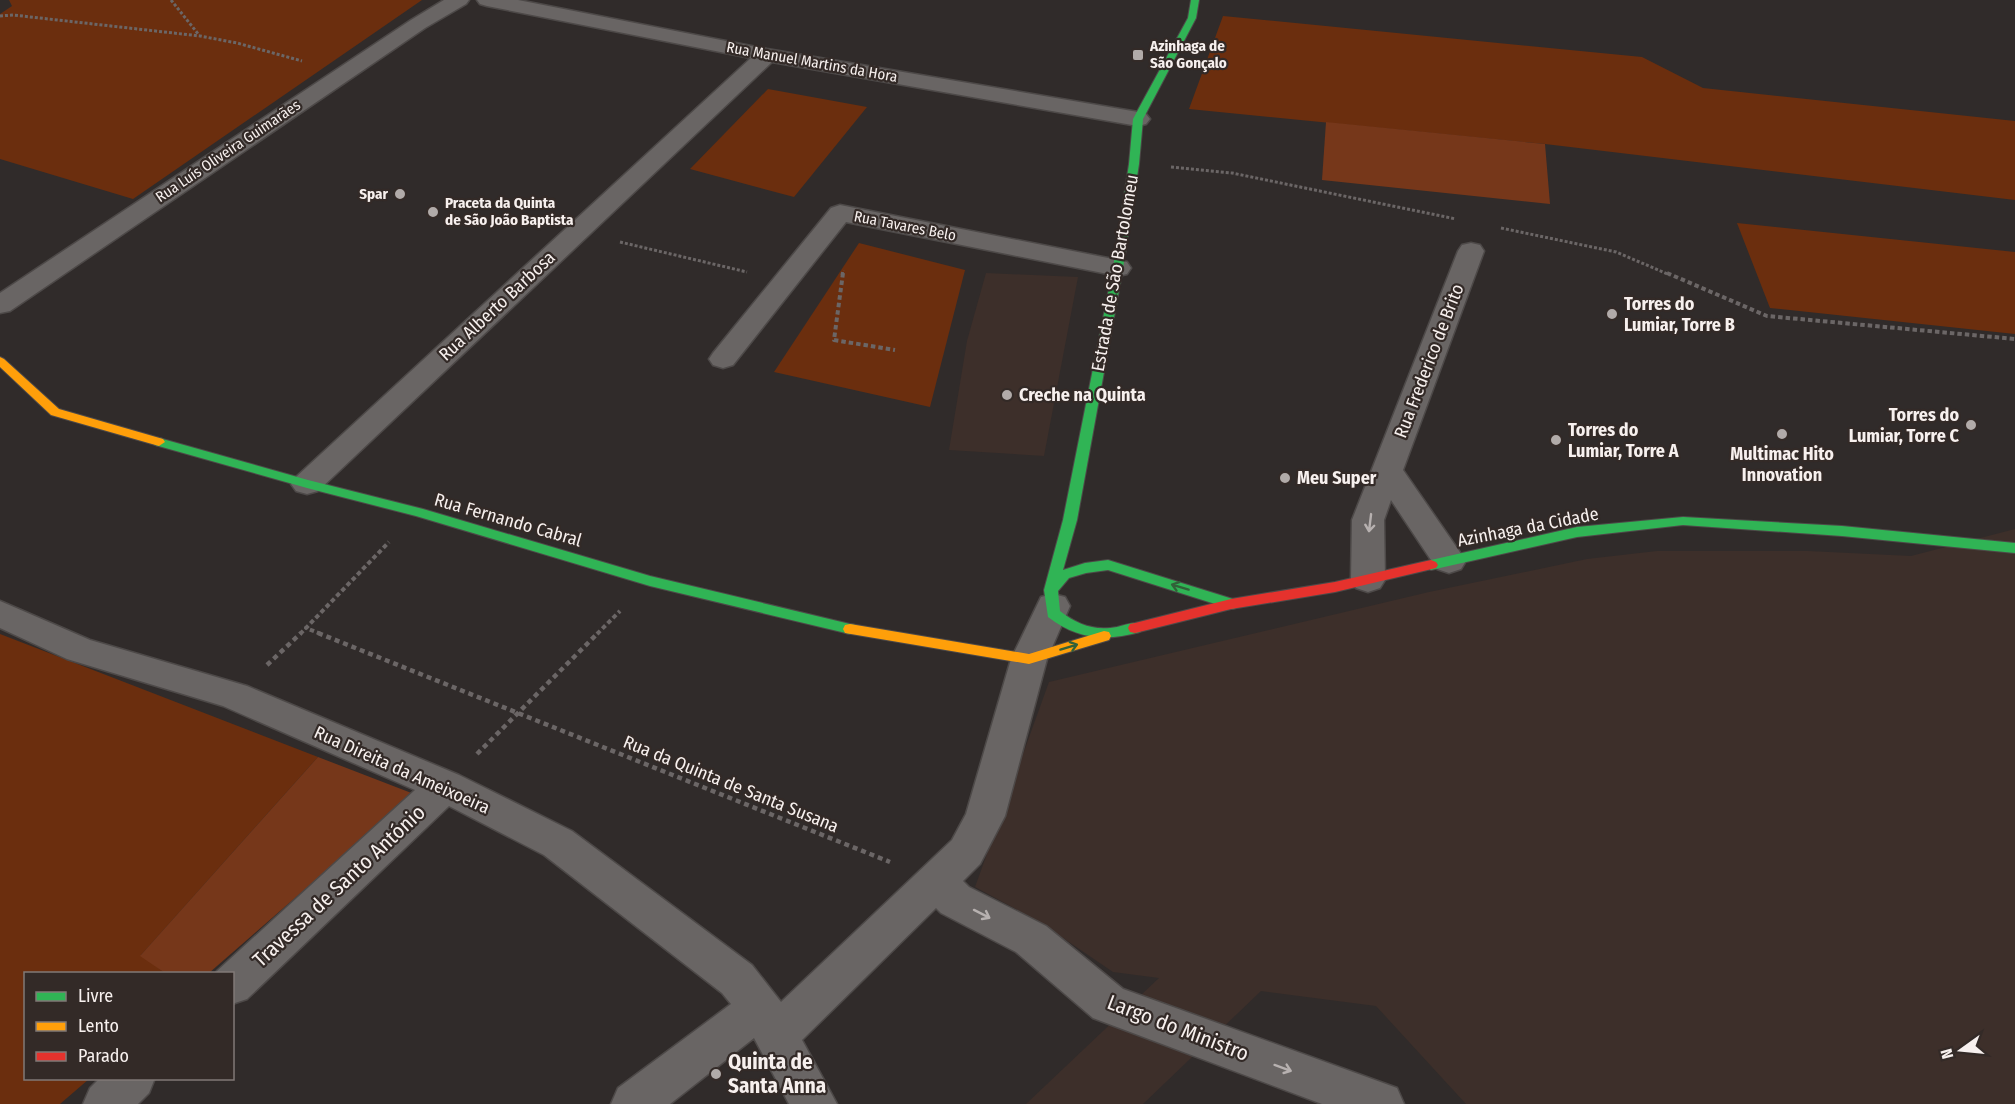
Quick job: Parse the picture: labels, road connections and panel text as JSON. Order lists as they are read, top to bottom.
{
  "streets": {
    "street": [
      "Rua Manuel Martins da Hora",
      "Rua Luís Oliveira Guimarães",
      "Rua Tavares Belo",
      "Estrada de São Bartolomeu",
      "Rua Alberto Barbosa",
      "Rua Frederico de Brito",
      "Rua Fernando Cabral",
      "Azinhaga da Cidade",
      "Rua Direita da Ameixoeira",
      "Travessa de Santo António",
      "Largo do Ministro"
    ],
    "path": ["Rua da Quinta de Santa Susana"]
  },
  "crossings": [
    ["Rua Manuel Martins da Hora", "Estrada de São Bartolomeu"],
    ["Rua Manuel Martins da Hora", "Rua Alberto Barbosa"],
    ["Rua Tavares Belo", "Estrada de São Bartolomeu"],
    ["Estrada de São Bartolomeu", "Rua Fernando Cabral"],
    ["Estrada de São Bartolomeu", "Azinhaga da Cidade"],
    ["Estrada de São Bartolomeu", "Rua da Quinta de Santa Susana"],
    ["Estrada de São Bartolomeu", "Largo do Ministro"],
    ["Rua Alberto Barbosa", "Rua Fernando Cabral"],
    ["Rua Frederico de Brito", "Azinhaga da Cidade"],
    ["Rua Direita da Ameixoeira", "Travessa de Santo António"],
    ["Rua da Quinta de Santa Susana", "Largo do Ministro"]
  ],
  "one_way": ["Largo do Ministro"],
  "places": {
    "transit": ["Azinhaga de São Gonçalo"],
    "other": [
      "Spar",
      "Praceta da Quinta de São João Baptista",
      "Torres do Lumiar, Torre B",
      "Creche na Quinta",
      "Torres do Lumiar, Torre C",
      "Multimac Hito Innovation",
      "Torres do Lumiar, Torre A",
      "Meu Super",
      "Quinta de Santa Anna"
    ]
  },
  "legend": ["Livre", "Lento", "Parado"],
  "north": "left"
}
